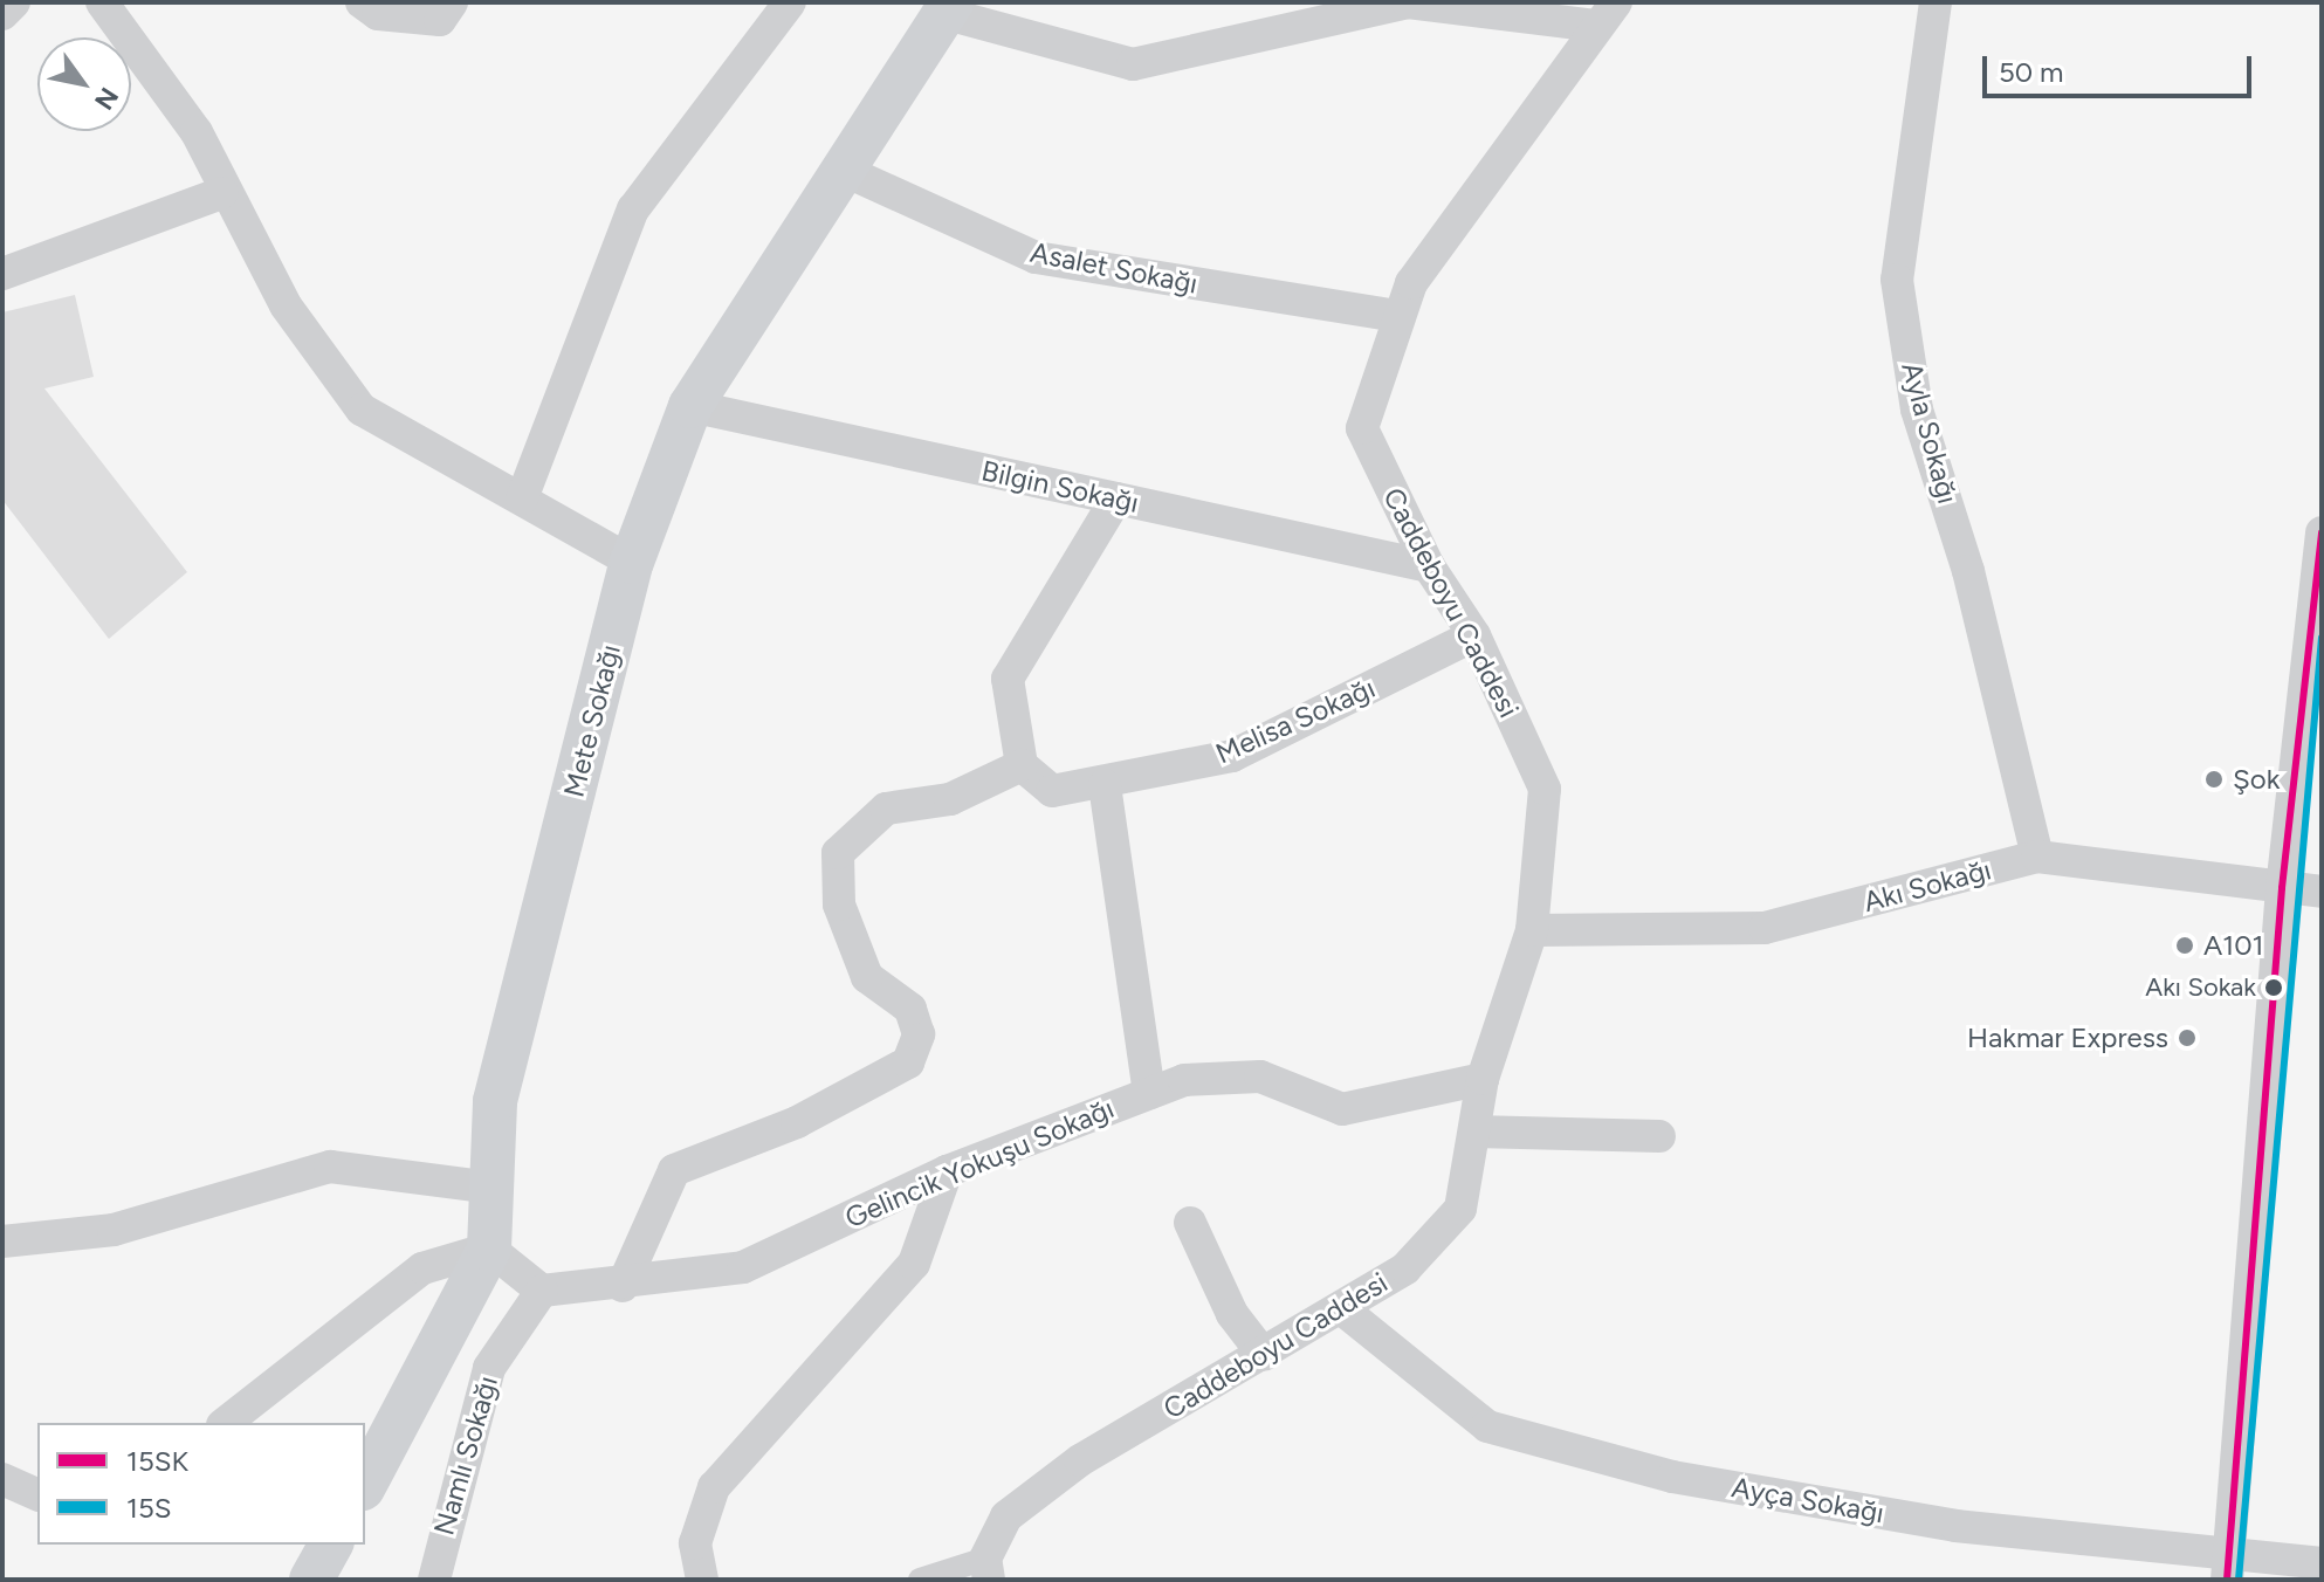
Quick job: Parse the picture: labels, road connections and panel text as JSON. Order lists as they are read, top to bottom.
{
  "streets": {
    "main road": ["Mete Sokağı"],
    "street": [
      "Asalet Sokağı",
      "Ayla Sokağı",
      "Bilgin Sokağı",
      "Caddeboyu Caddesi",
      "Melisa Sokağı",
      "Akı Sokağı",
      "Gelincik Yokuşu Sokağı",
      "Namlı Sokağı",
      "Ayça Sokağı"
    ]
  },
  "crossings": [
    ["Asalet Sokağı", "Caddeboyu Caddesi"],
    ["Asalet Sokağı", "Mete Sokağı"],
    ["Ayla Sokağı", "Akı Sokağı"],
    ["Bilgin Sokağı", "Caddeboyu Caddesi"],
    ["Bilgin Sokağı", "Mete Sokağı"],
    ["Caddeboyu Caddesi", "Melisa Sokağı"],
    ["Caddeboyu Caddesi", "Akı Sokağı"],
    ["Caddeboyu Caddesi", "Gelincik Yokuşu Sokağı"],
    ["Caddeboyu Caddesi", "Ayça Sokağı"],
    ["Gelincik Yokuşu Sokağı", "Namlı Sokağı"]
  ],
  "places": [
    "Şok",
    "A101",
    "Akı Sokak",
    "Hakmar Express"
  ],
  "lines": ["transit line 15SK", "transit line 15S"],
  "legend": ["15SK", "15S"],
  "scale_bar": "50 m",
  "north": "bottom right"
}
